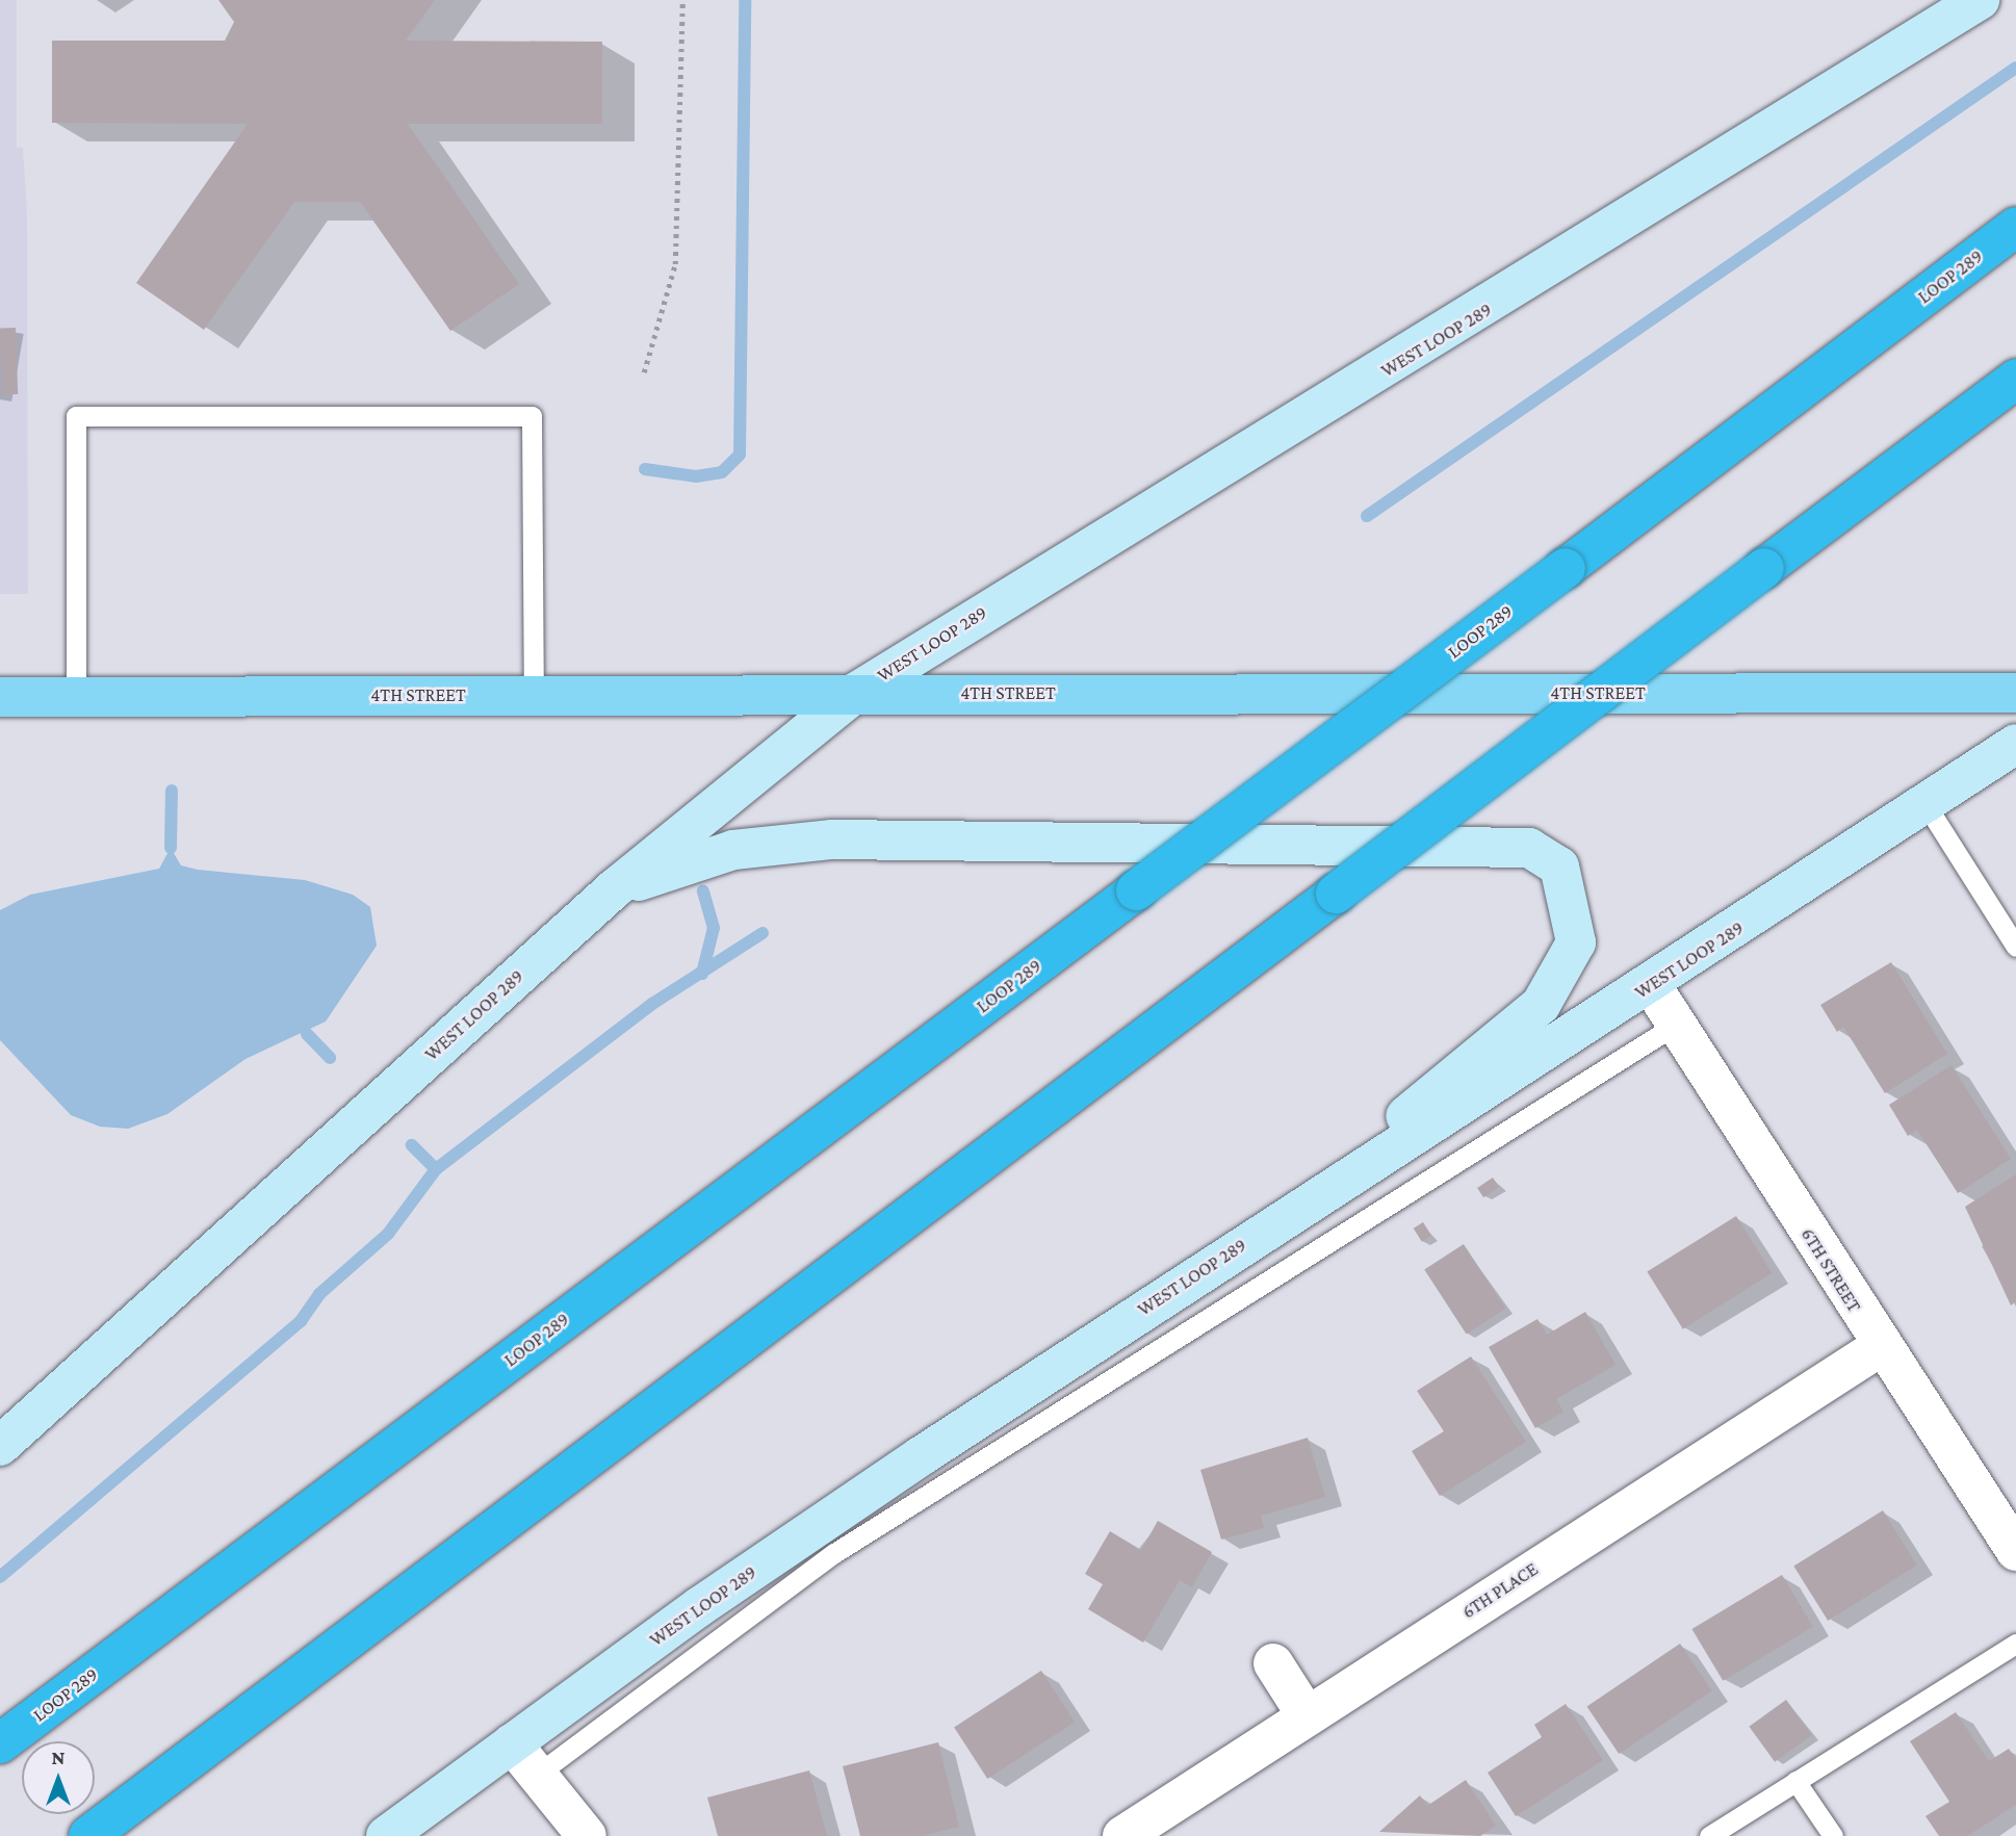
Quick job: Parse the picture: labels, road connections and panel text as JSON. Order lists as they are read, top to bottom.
{
  "streets": {
    "highway": ["LOOP 289"],
    "main road": ["WEST LOOP 289", "4TH STREET"],
    "street": ["6TH STREET", "6TH PLACE"]
  },
  "crossings": [
    ["WEST LOOP 289", "4TH STREET"],
    ["WEST LOOP 289", "6TH STREET"],
    ["6TH STREET", "6TH PLACE"]
  ],
  "north": "top"
}
